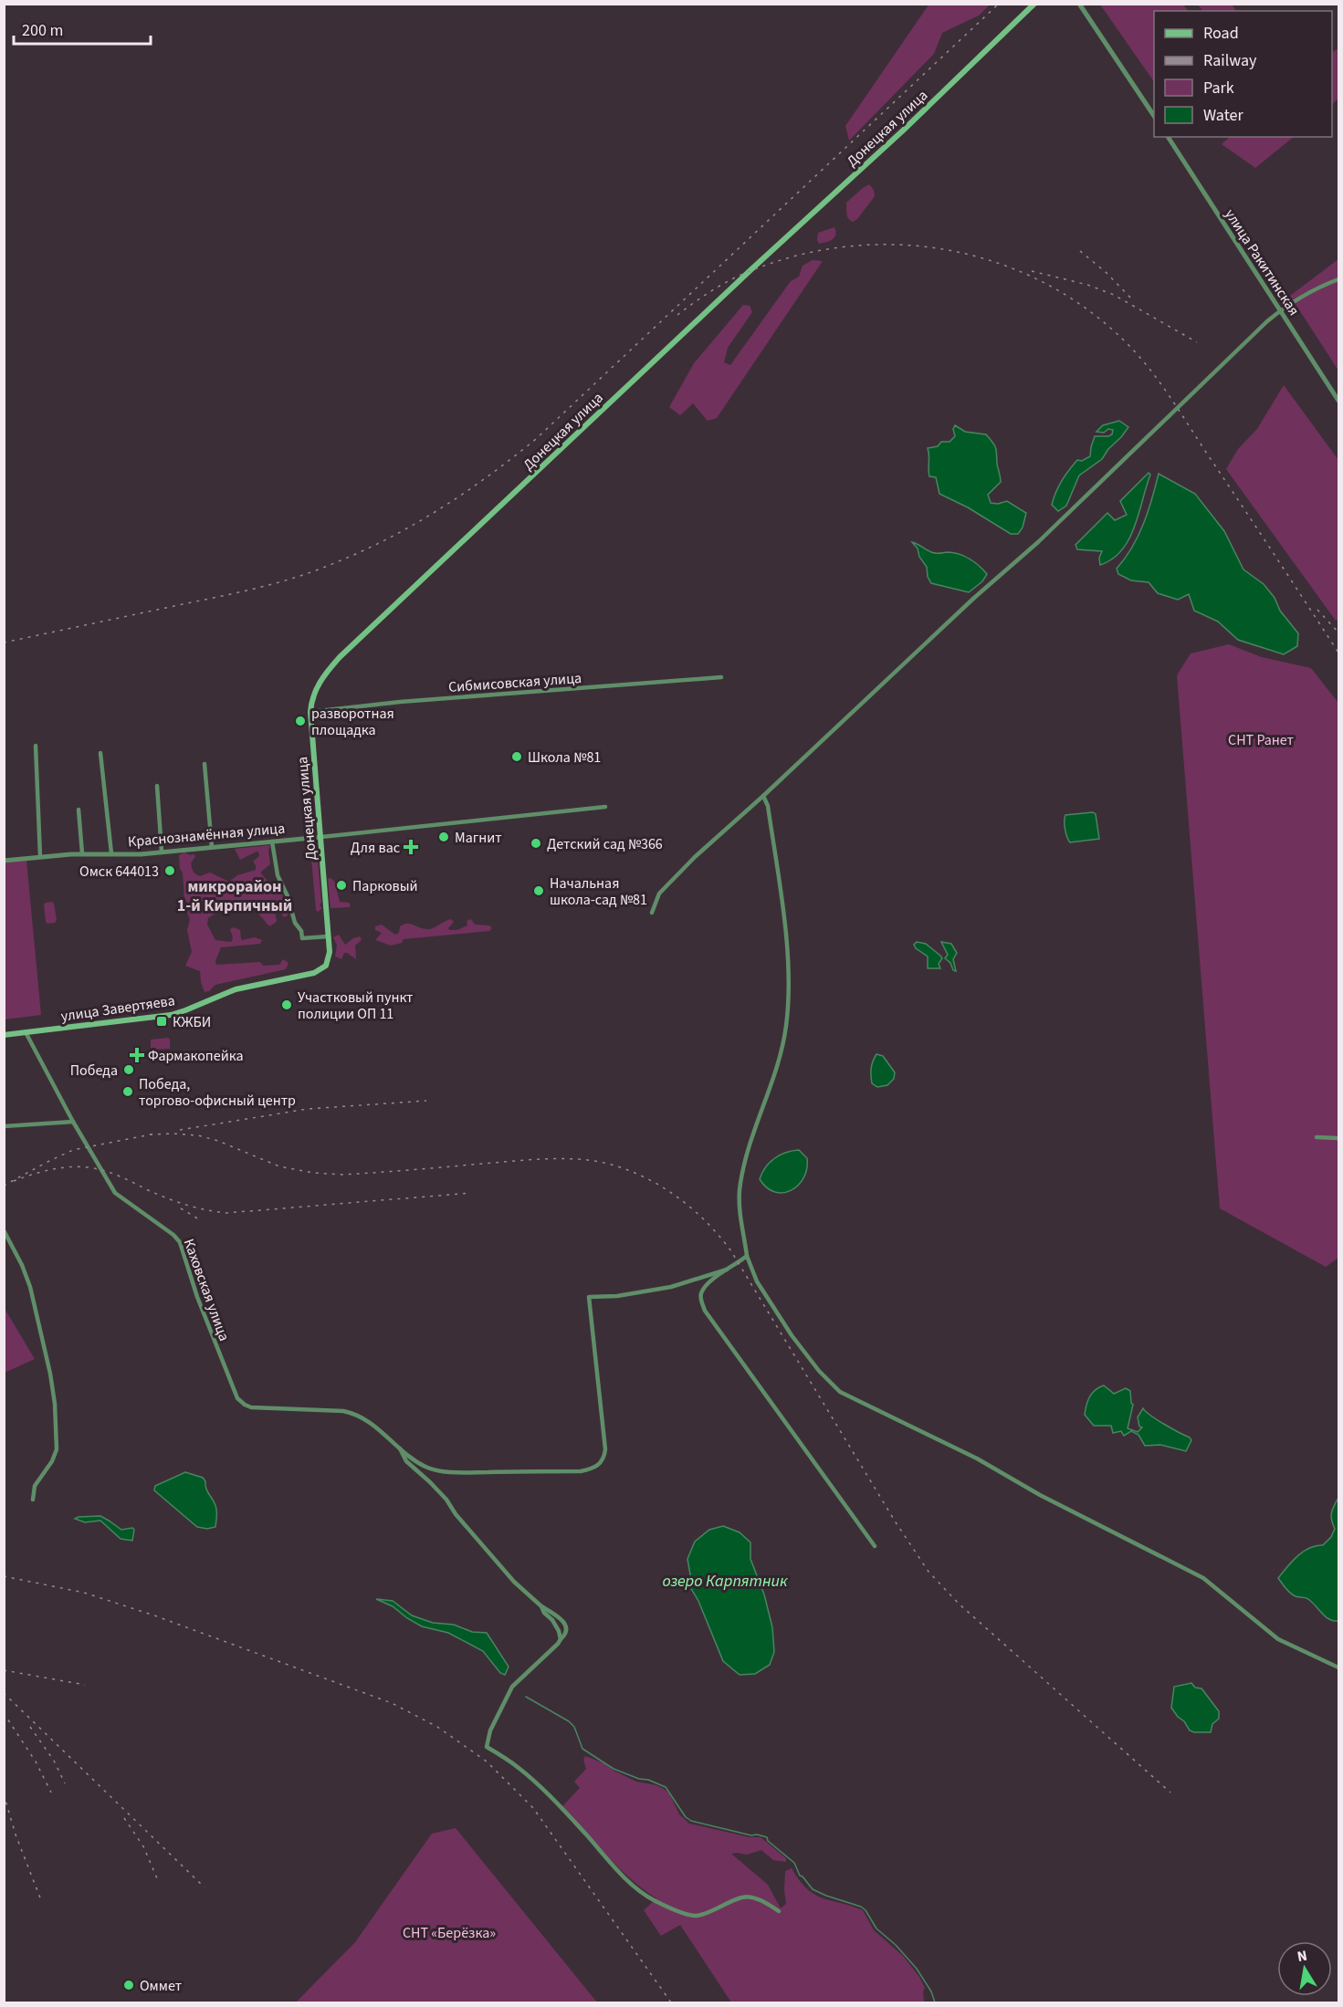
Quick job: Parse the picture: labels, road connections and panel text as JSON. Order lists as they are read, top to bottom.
{
  "streets": {
    "main road": ["Донецкая улица", "улица Завертяева"],
    "street": [
      "улица Ракитинская",
      "Сибмисовская улица",
      "Краснознамённая улица",
      "Каховская улица"
    ]
  },
  "crossings": [
    ["Донецкая улица", "Сибмисовская улица"],
    ["Донецкая улица", "Краснознамённая улица"],
    ["Донецкая улица", "улица Завертяева"],
    ["улица Завертяева", "Каховская улица"]
  ],
  "districts": ["микрорайон 1-й Кирпичный"],
  "water": ["озеро Карпятник"],
  "parks": ["СНТ Ранет", "СНТ «Берёзка»"],
  "places": {
    "other": [
      "разворотная площадка",
      "Школа №81",
      "Магнит",
      "Детский сад №366",
      "Омск 644013",
      "Парковый",
      "Начальная школа-сад №81",
      "Участковый пункт полиции ОП 11",
      "Победа",
      "Победа, торгово-офисный центр",
      "Оммет"
    ],
    "health": ["Для вас", "Фармакопейка"],
    "transit": ["КЖБИ"]
  },
  "legend": [
    "Road",
    "Railway",
    "Park",
    "Water"
  ],
  "scale_bar": "200 m",
  "north": "top"
}
